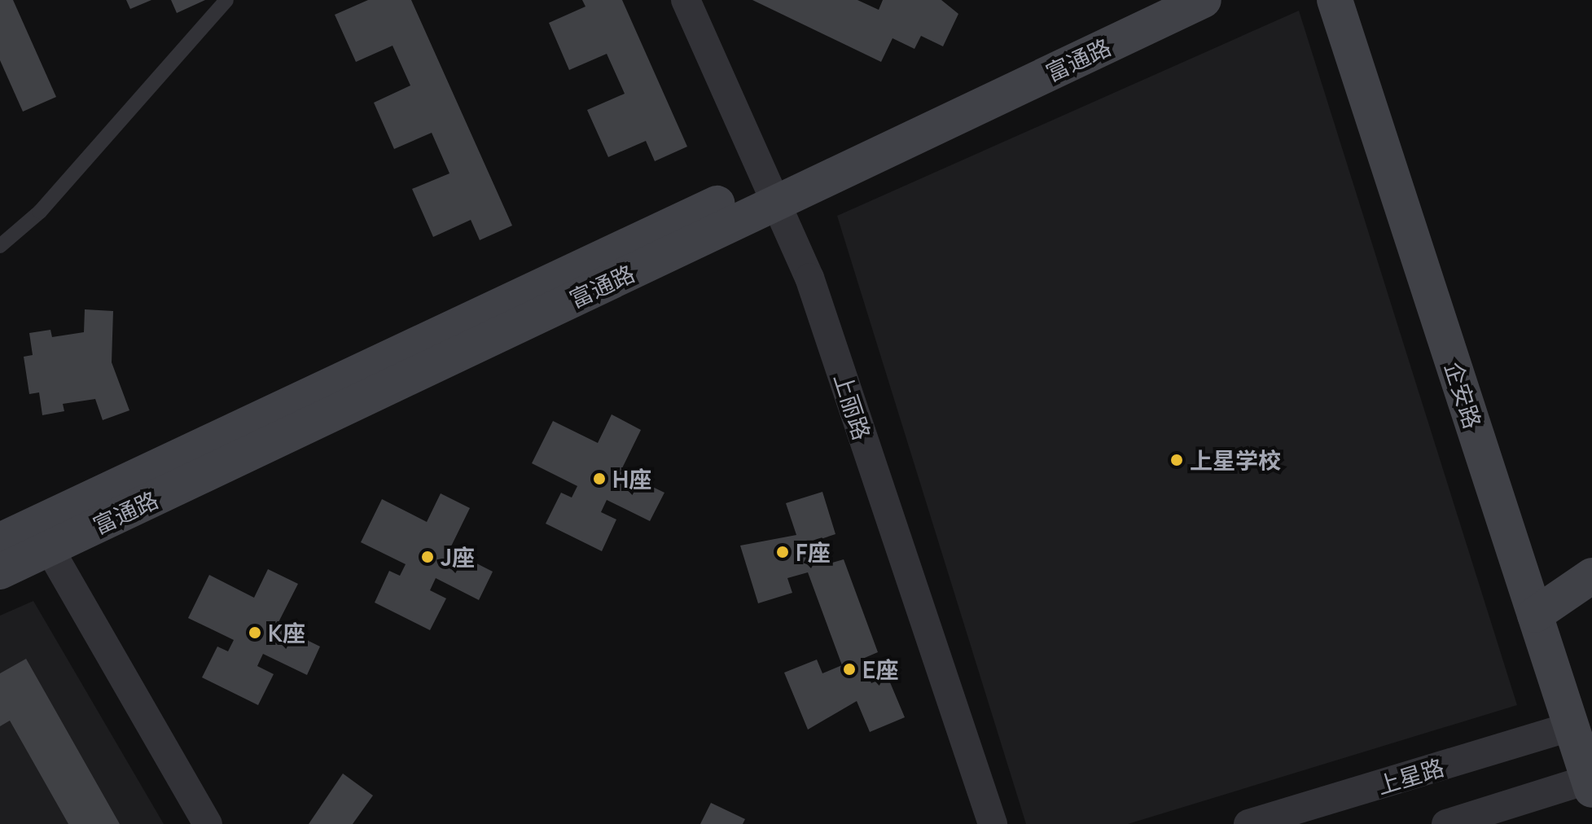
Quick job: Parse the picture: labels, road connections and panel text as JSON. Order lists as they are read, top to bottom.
{
  "streets": {
    "street": [
      "富通路",
      "企安路",
      "上丽路",
      "上星路"
    ]
  },
  "crossings": [
    ["富通路", "上丽路"],
    ["企安路", "上星路"]
  ],
  "places": [
    "上星学校",
    "H座",
    "F座",
    "J座",
    "K座",
    "E座"
  ]
}
